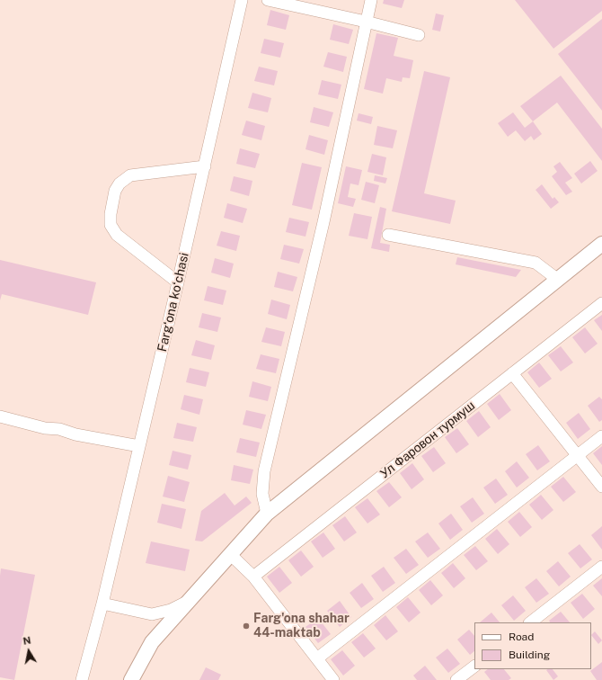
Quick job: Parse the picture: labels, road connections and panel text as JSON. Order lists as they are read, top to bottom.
{
  "streets": {
    "street": ["Fargʻona koʻchasi", "Ул Фаровон турмуш"]
  },
  "places": ["Farg'ona shahar 44-maktab"],
  "legend": ["Road", "Building"],
  "north": "top"
}
